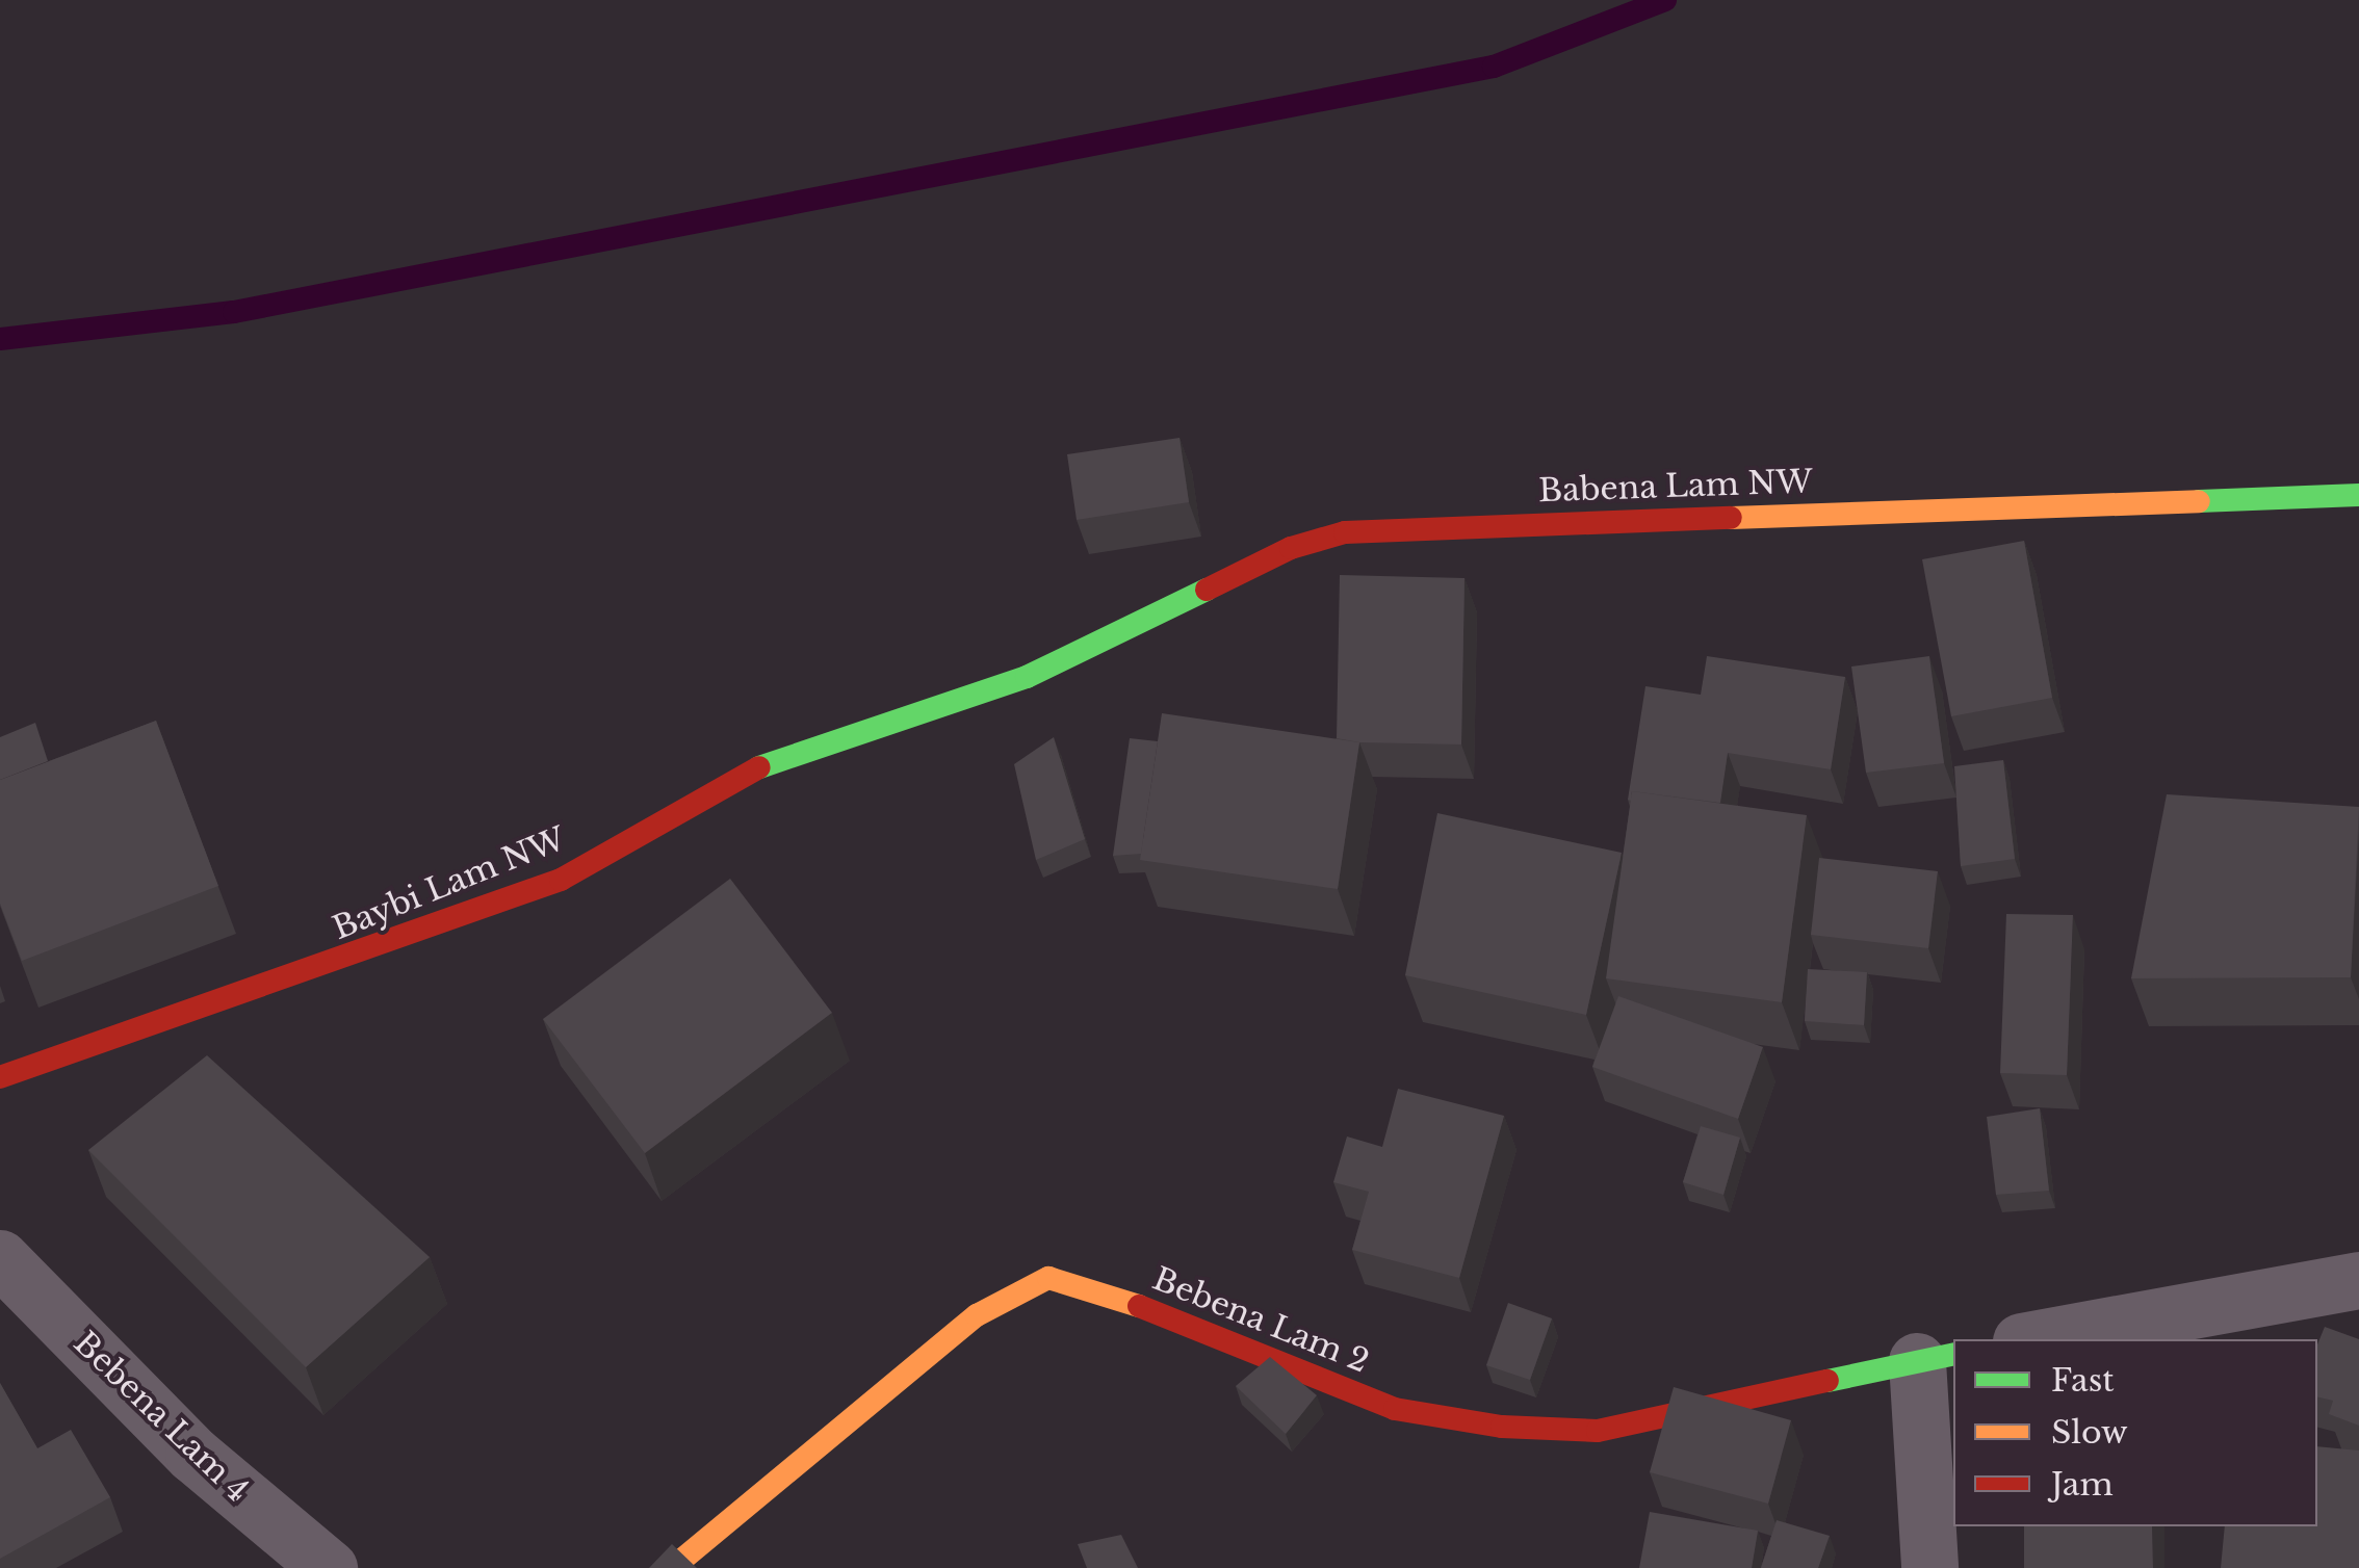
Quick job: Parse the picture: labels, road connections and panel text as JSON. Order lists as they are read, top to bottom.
{
  "streets": {
    "street": [
      "Babena Lam NW",
      "Baybi Lam NW",
      "Bebena Lam 2",
      "Bebena Lam 4"
    ]
  },
  "crossings": [
    ["Babena Lam NW", "Baybi Lam NW"]
  ],
  "legend": ["Fast", "Slow", "Jam"]
}
